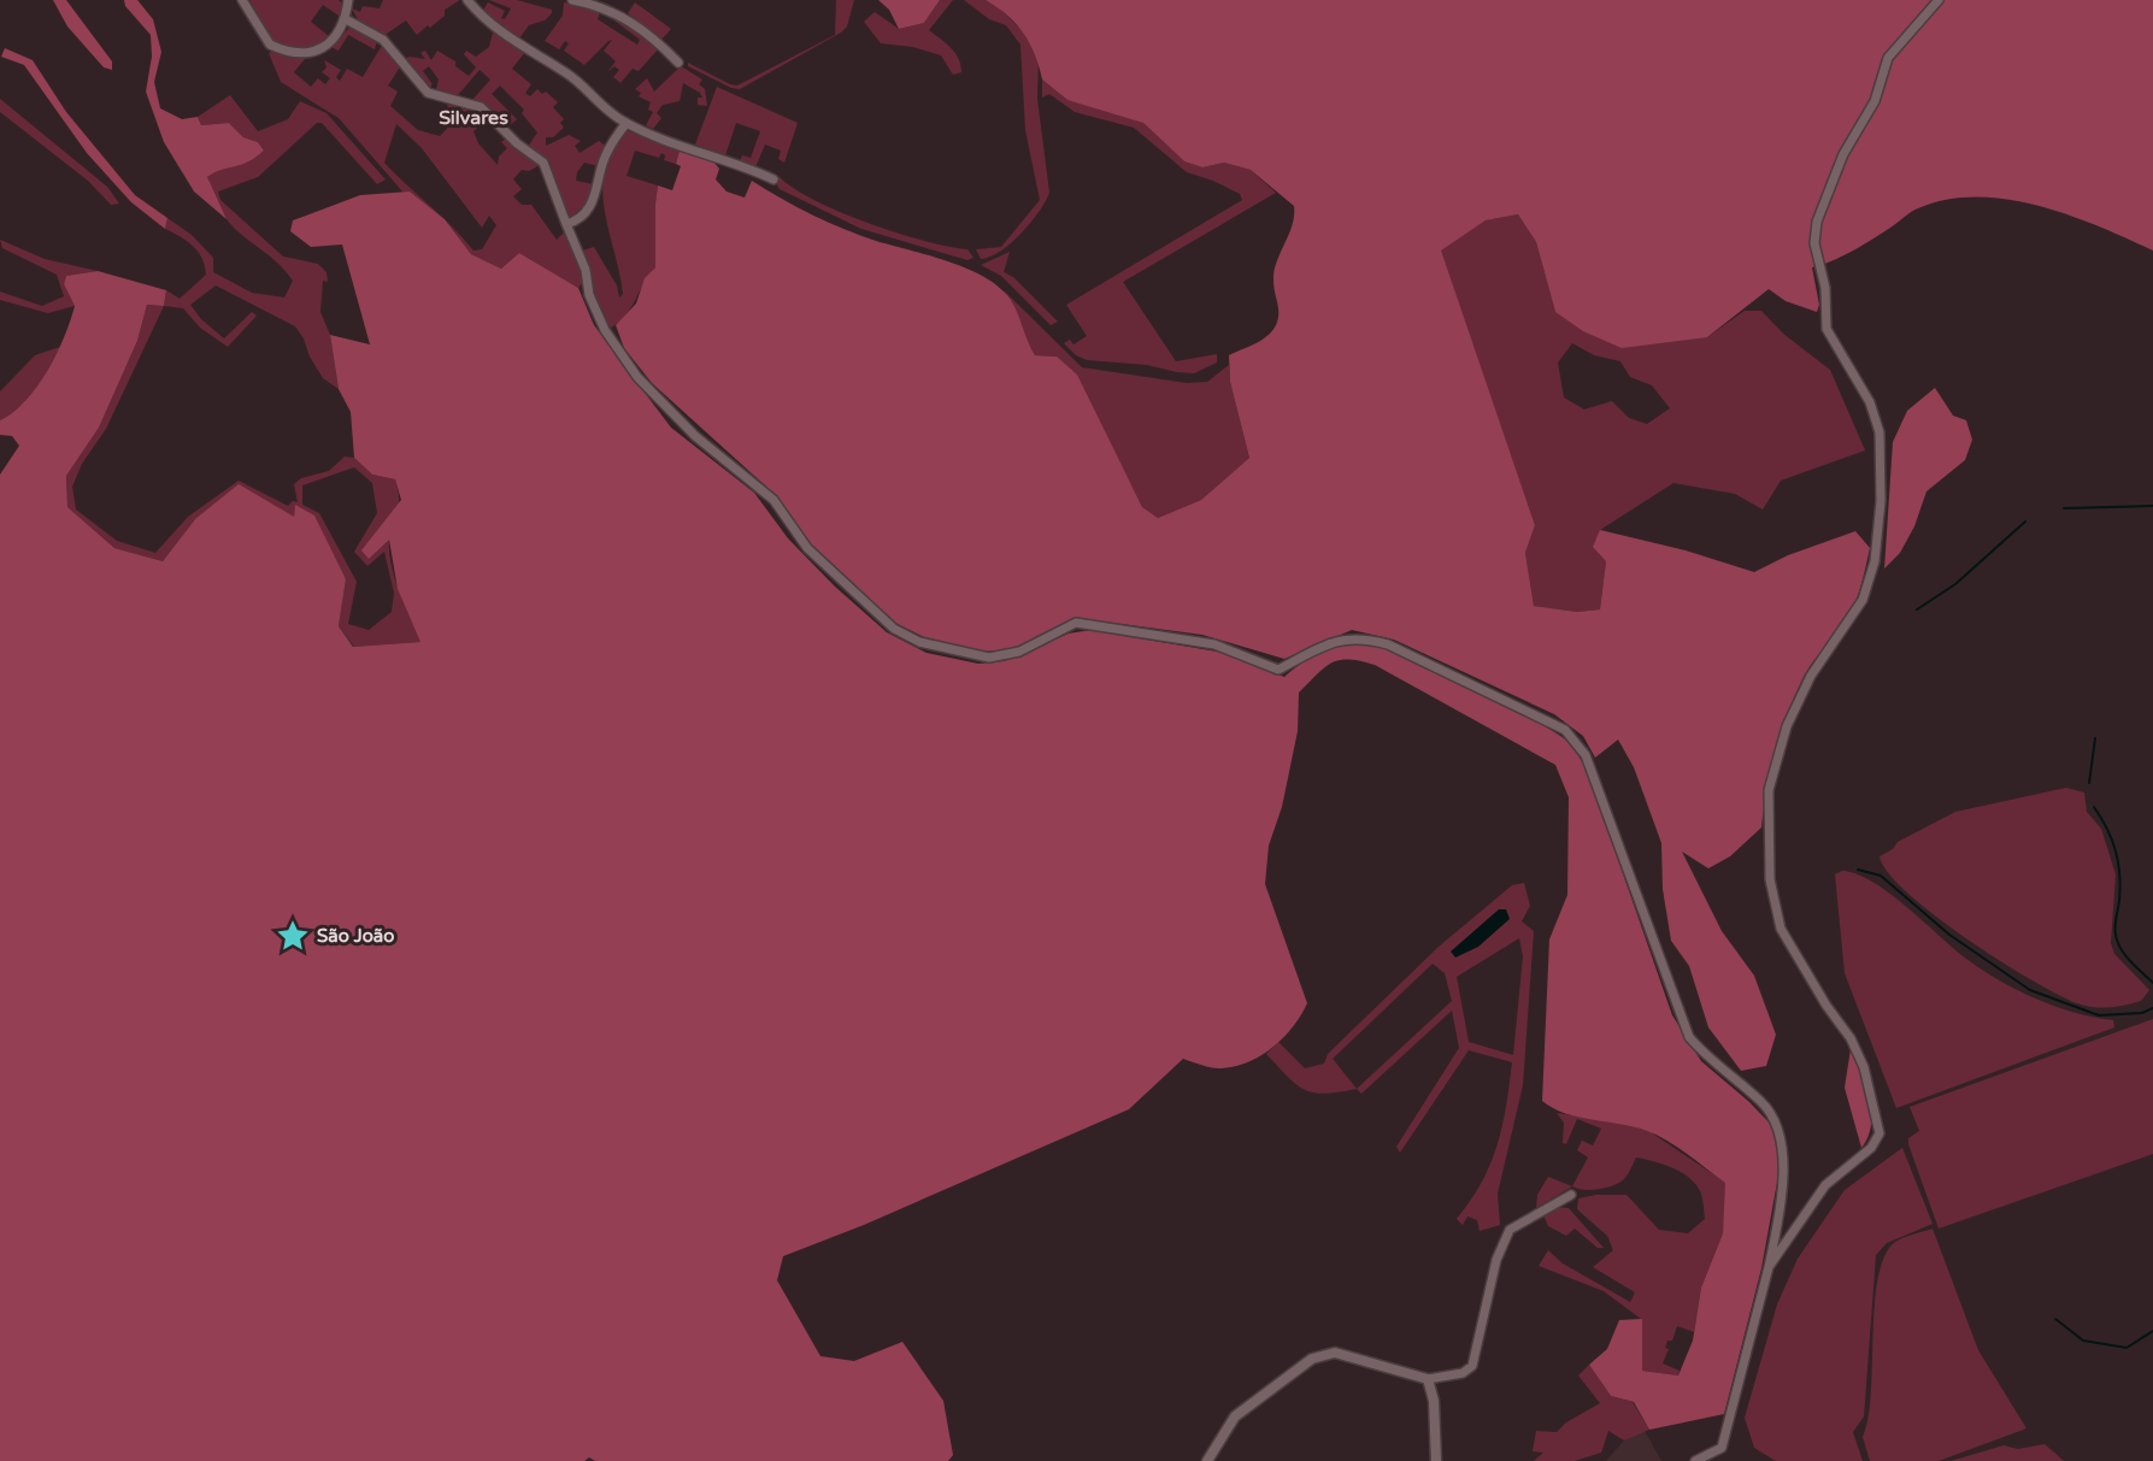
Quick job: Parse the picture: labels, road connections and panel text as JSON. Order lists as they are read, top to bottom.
{
  "districts": ["Silvares"],
  "places": {
    "place": ["São João"]
  }
}
